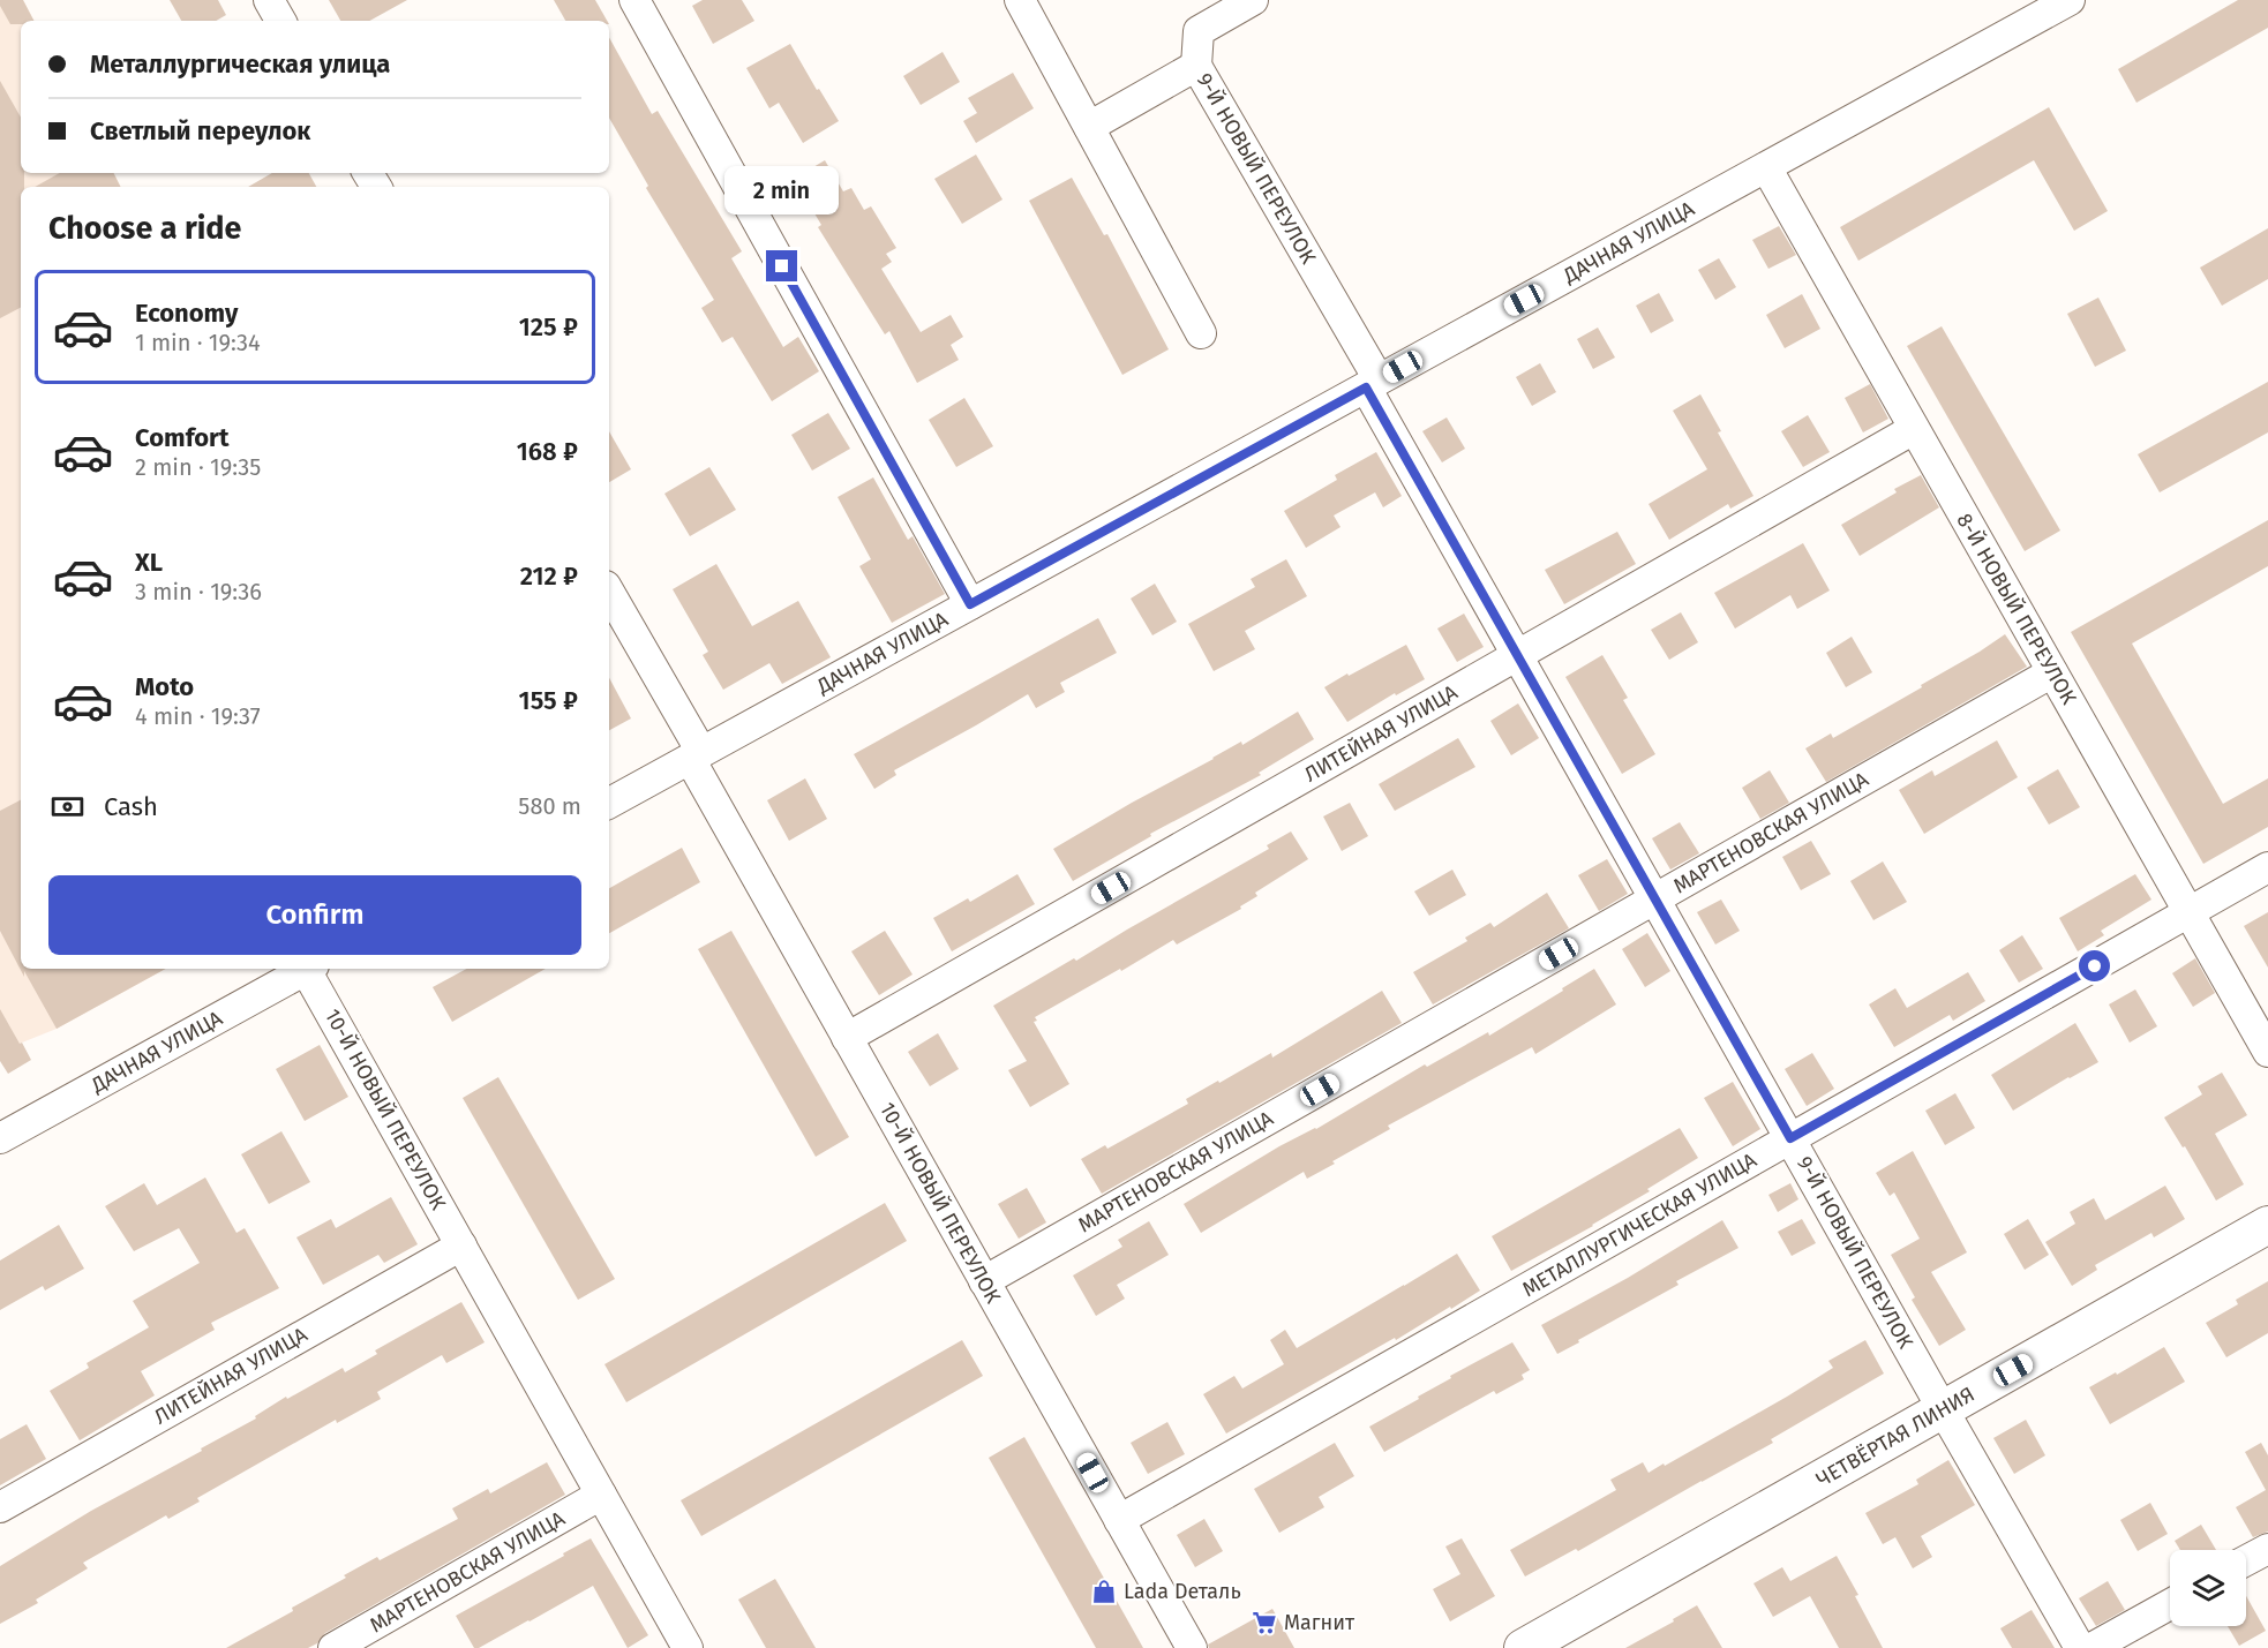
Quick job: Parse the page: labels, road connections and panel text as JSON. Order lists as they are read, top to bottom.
{
  "streets": {
    "street": [
      "9-Й НОВЫЙ ПЕРЕУЛОК",
      "ДАЧНАЯ УЛИЦА",
      "8-Й НОВЫЙ ПЕРЕУЛОК",
      "ЛИТЕЙНАЯ УЛИЦА",
      "МАРТЕНОВСКАЯ УЛИЦА",
      "10-Й НОВЫЙ ПЕРЕУЛОК",
      "МЕТАЛЛУРГИЧЕСКАЯ УЛИЦА",
      "ЧЕТВЁРТАЯ ЛИНИЯ"
    ]
  },
  "crossings": [
    ["9-Й НОВЫЙ ПЕРЕУЛОК", "ДАЧНАЯ УЛИЦА"],
    ["9-Й НОВЫЙ ПЕРЕУЛОК", "ЛИТЕЙНАЯ УЛИЦА"],
    ["9-Й НОВЫЙ ПЕРЕУЛОК", "МАРТЕНОВСКАЯ УЛИЦА"],
    ["9-Й НОВЫЙ ПЕРЕУЛОК", "МЕТАЛЛУРГИЧЕСКАЯ УЛИЦА"],
    ["9-Й НОВЫЙ ПЕРЕУЛОК", "ЧЕТВЁРТАЯ ЛИНИЯ"],
    ["ДАЧНАЯ УЛИЦА", "8-Й НОВЫЙ ПЕРЕУЛОК"],
    ["ДАЧНАЯ УЛИЦА", "10-Й НОВЫЙ ПЕРЕУЛОК"],
    ["8-Й НОВЫЙ ПЕРЕУЛОК", "ЛИТЕЙНАЯ УЛИЦА"],
    ["8-Й НОВЫЙ ПЕРЕУЛОК", "МАРТЕНОВСКАЯ УЛИЦА"],
    ["8-Й НОВЫЙ ПЕРЕУЛОК", "МЕТАЛЛУРГИЧЕСКАЯ УЛИЦА"],
    ["ЛИТЕЙНАЯ УЛИЦА", "10-Й НОВЫЙ ПЕРЕУЛОК"],
    ["МАРТЕНОВСКАЯ УЛИЦА", "10-Й НОВЫЙ ПЕРЕУЛОК"],
    ["10-Й НОВЫЙ ПЕРЕУЛОК", "МЕТАЛЛУРГИЧЕСКАЯ УЛИЦА"]
  ],
  "places": {
    "shop": ["Lada Dеталь"],
    "supermarket": ["Магнит"]
  },
  "page": {
    "banner": ["Металлургическая улица", "Светлый переулок"],
    "bubble": "2 min",
    "heading": "Choose a ride",
    "list": [
      {
        "name": "Economy",
        "note": "1 min · 19:34",
        "value": "125 ₽"
      },
      {
        "name": "Comfort",
        "note": "2 min · 19:35",
        "value": "168 ₽"
      },
      {
        "name": "XL",
        "note": "3 min · 19:36",
        "value": "212 ₽"
      },
      {
        "name": "Moto",
        "note": "4 min · 19:37",
        "value": "155 ₽"
      }
    ],
    "pay": ["Cash", "580 m"],
    "buttons": "Confirm"
  }
}
